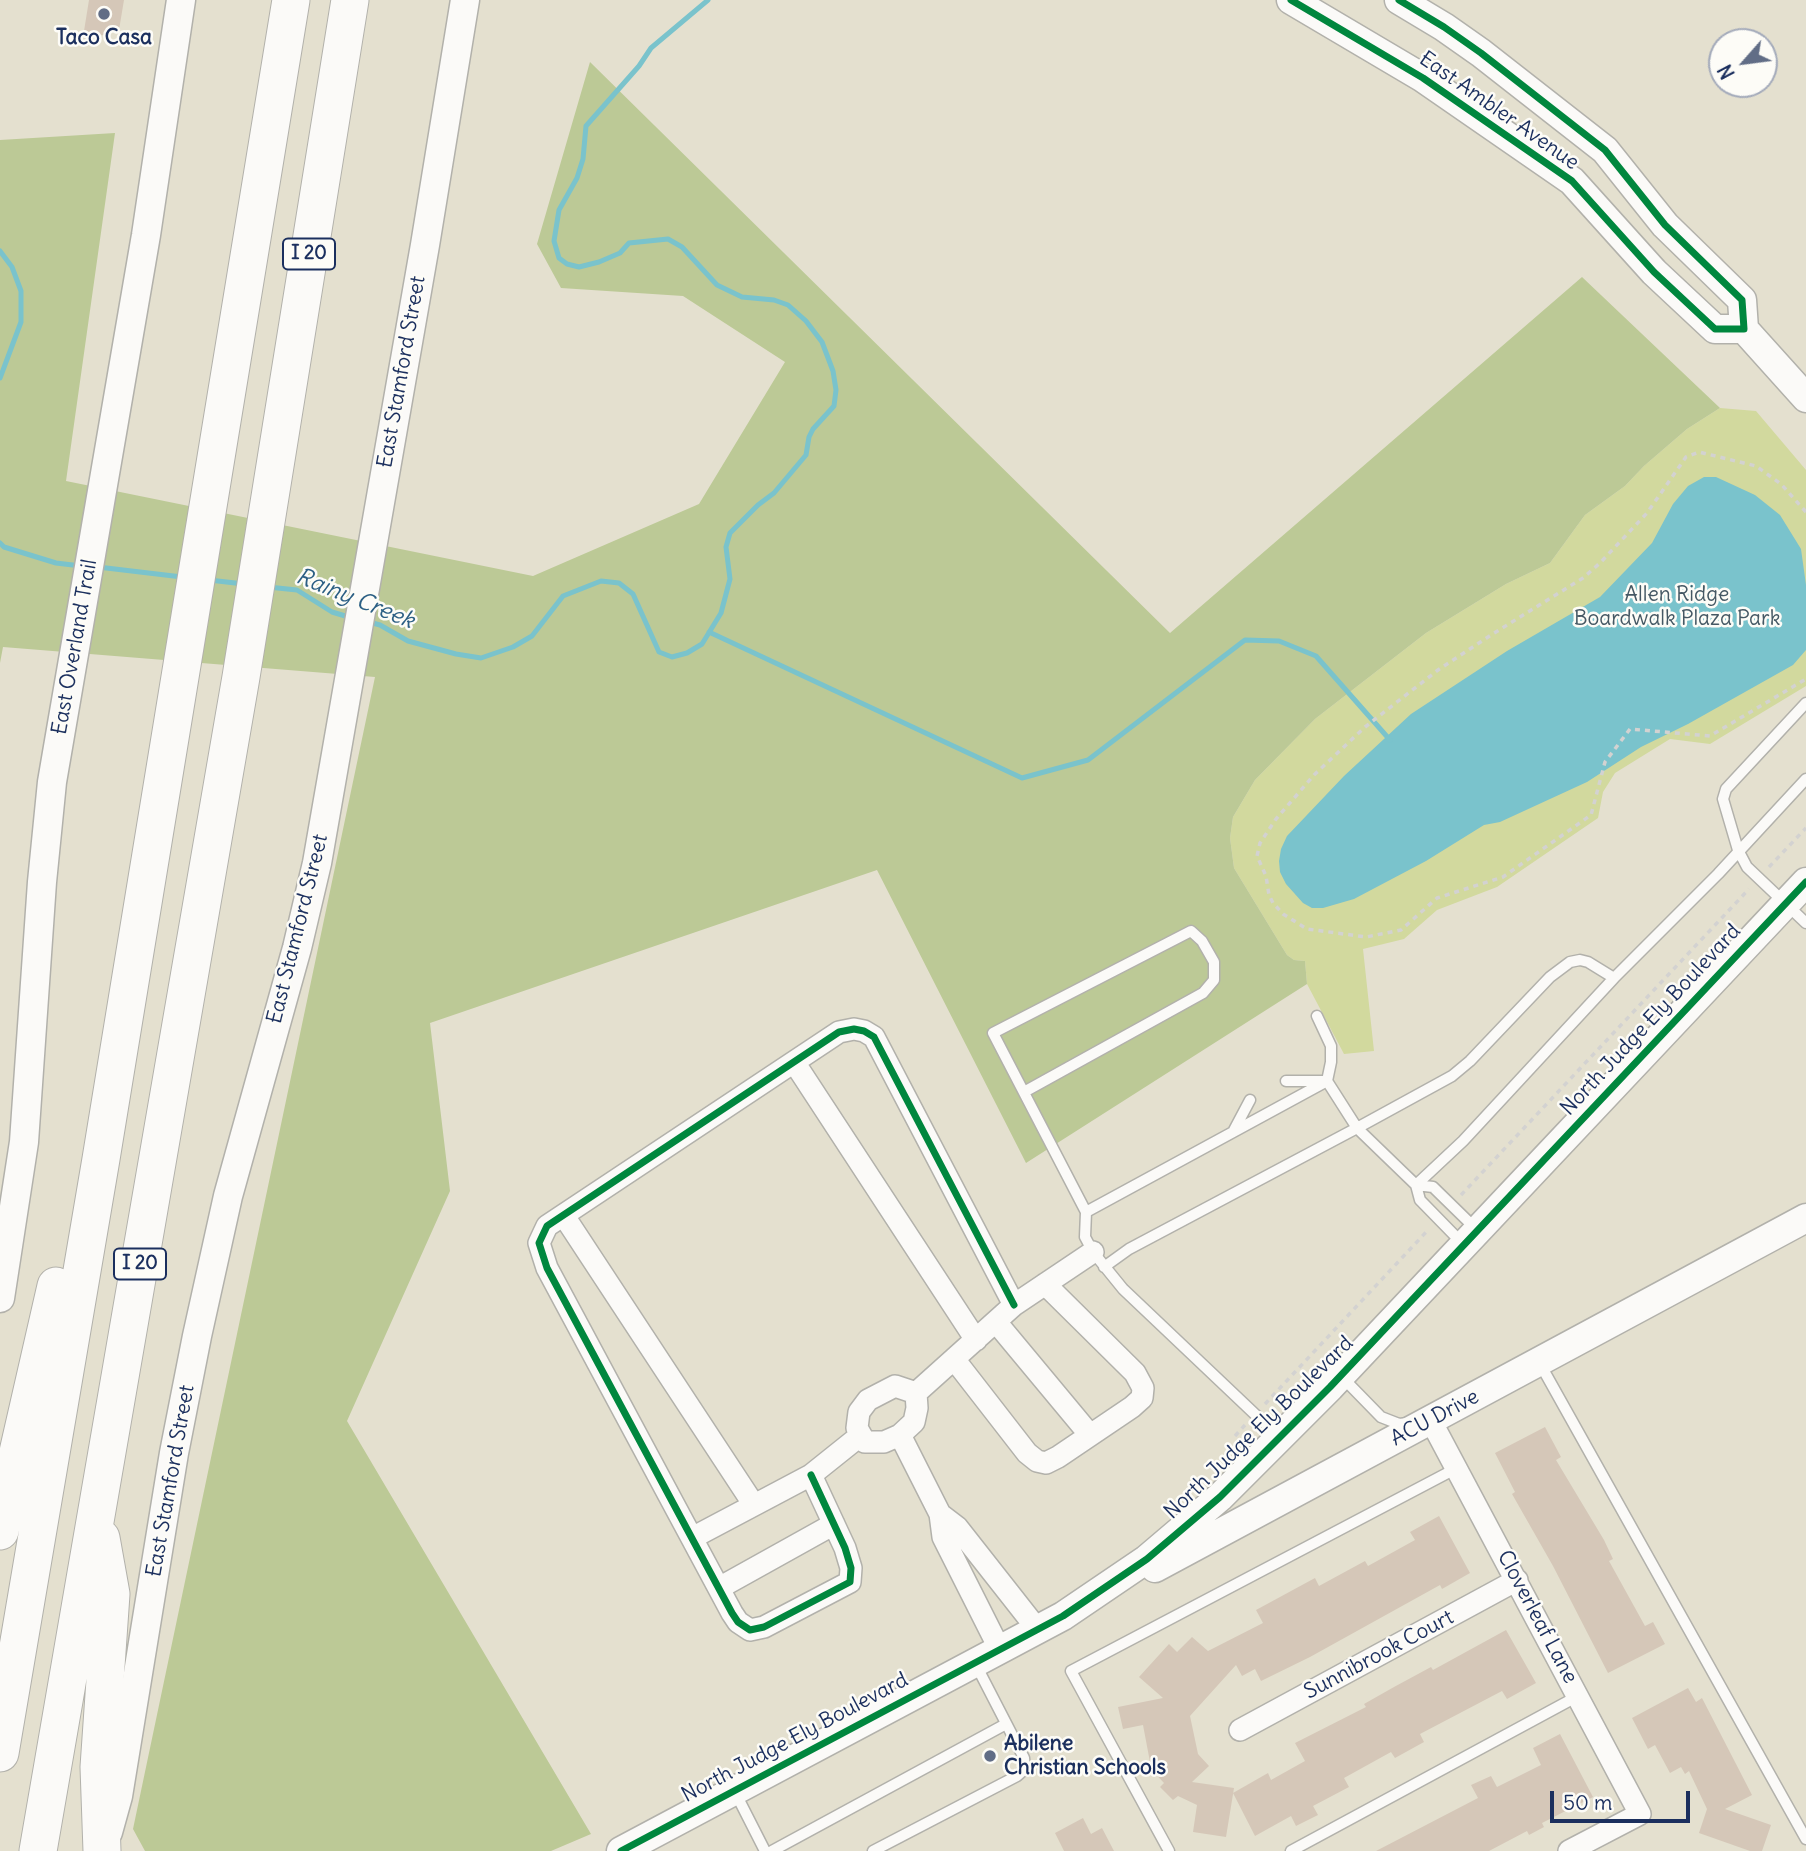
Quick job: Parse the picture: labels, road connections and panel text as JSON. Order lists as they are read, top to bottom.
{
  "streets": {
    "highway": ["I 20"],
    "main road": [
      "East Ambler Avenue",
      "East Stamford Street",
      "East Overland Trail",
      "North Judge Ely Boulevard",
      "ACU Drive"
    ],
    "street": ["Cloverleaf Lane", "Sunnibrook Court"]
  },
  "crossings": [
    ["North Judge Ely Boulevard", "ACU Drive"],
    ["ACU Drive", "Cloverleaf Lane"],
    ["Cloverleaf Lane", "Sunnibrook Court"]
  ],
  "water": ["Rainy Creek"],
  "parks": ["Allen Ridge Boardwalk Plaza Park"],
  "places": ["Taco Casa", "Abilene Christian Schools"],
  "scale_bar": "50 m",
  "north": "bottom left"
}
